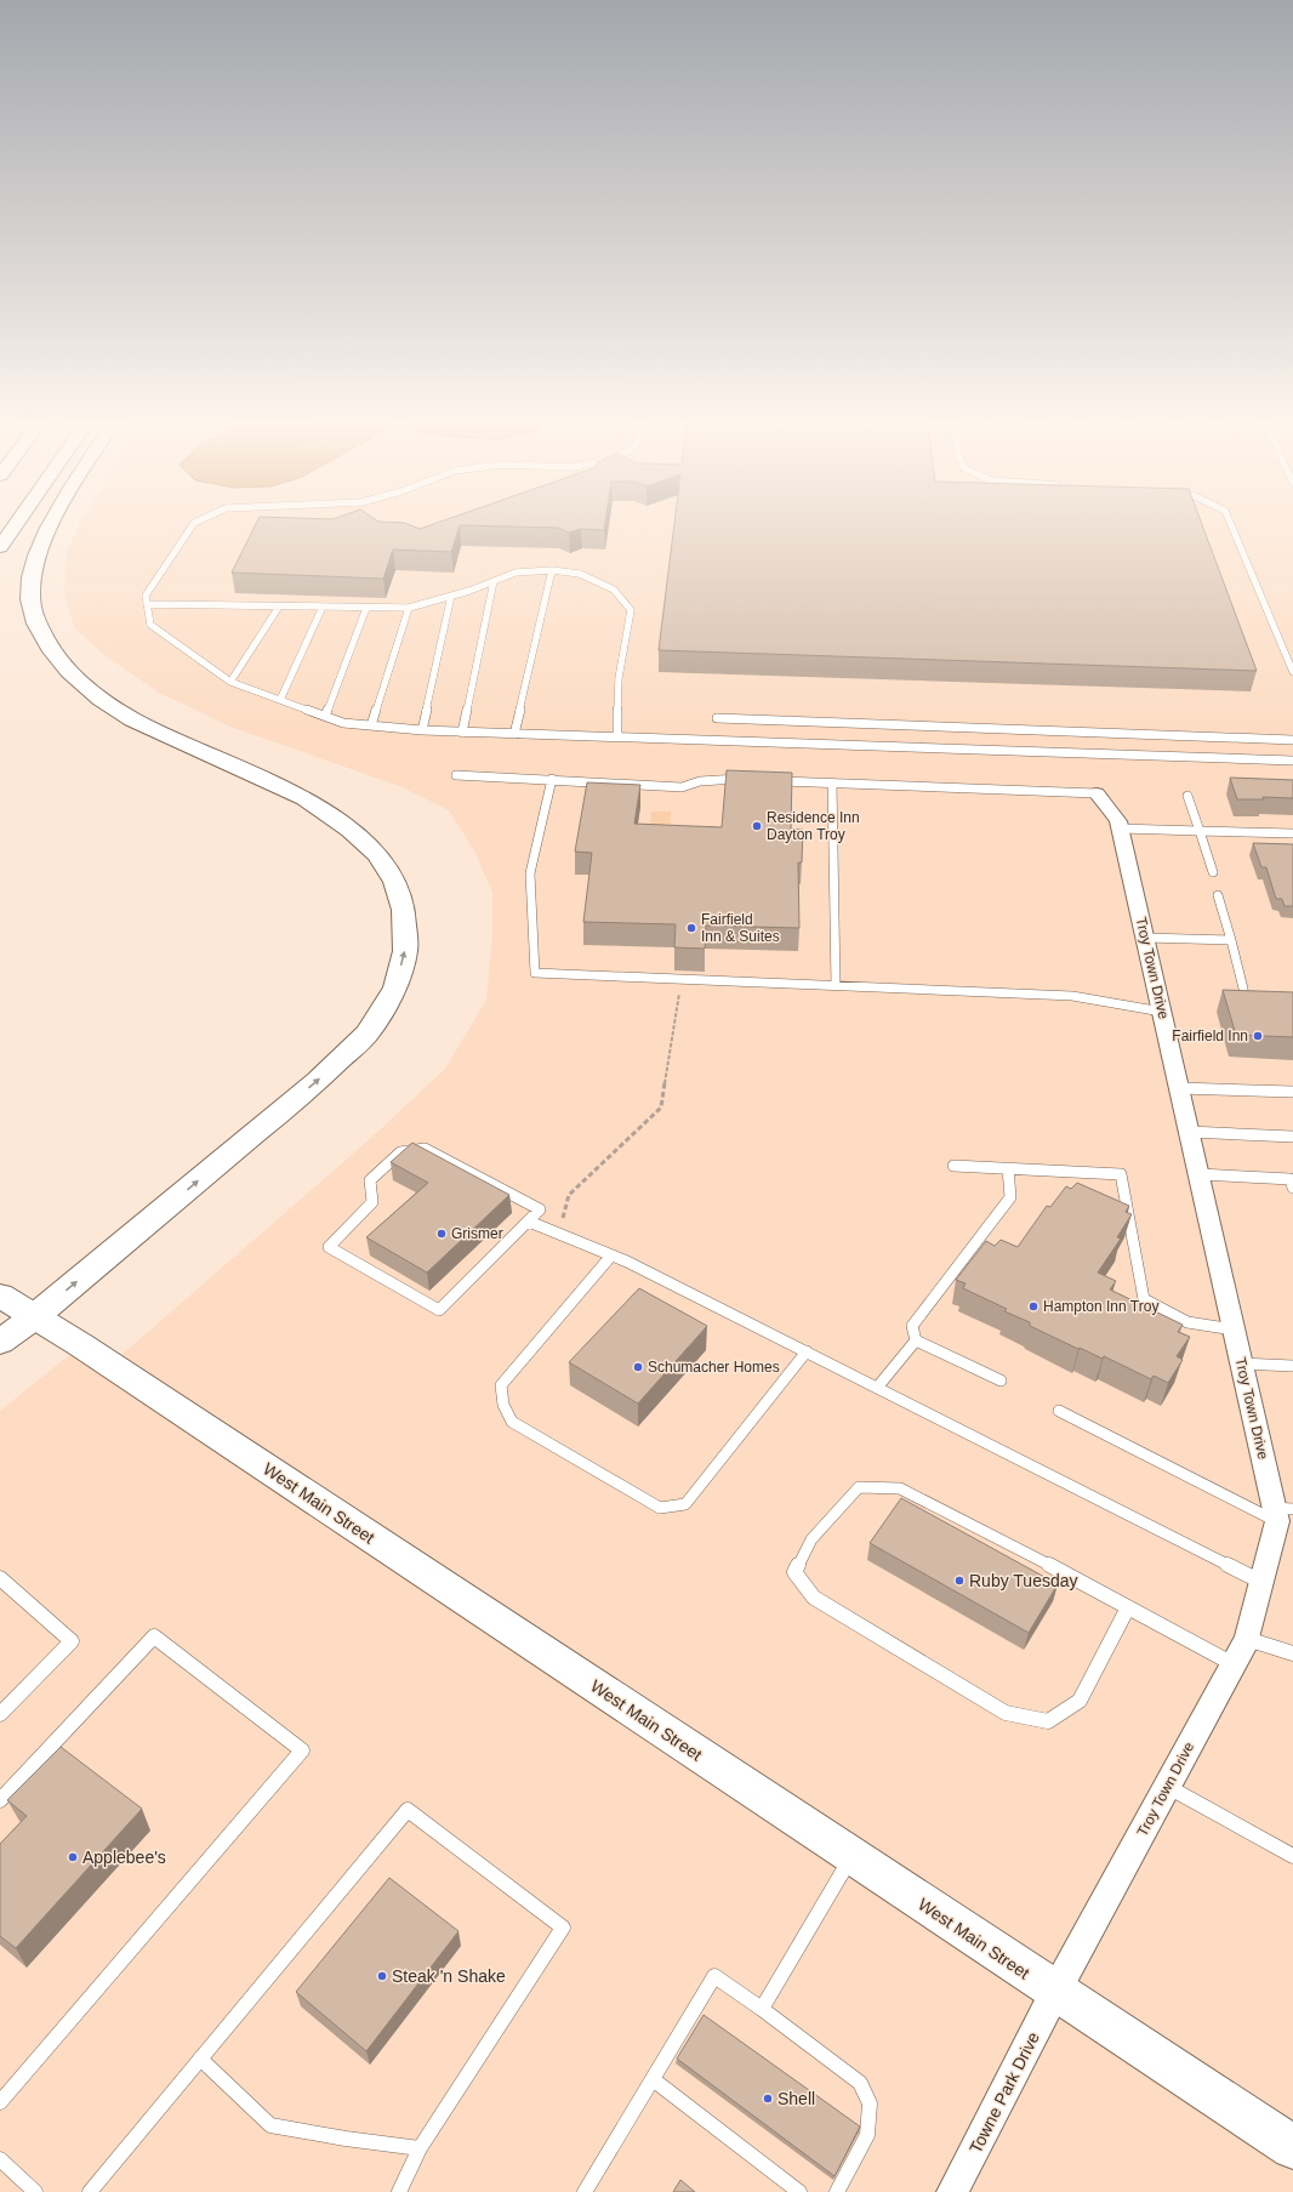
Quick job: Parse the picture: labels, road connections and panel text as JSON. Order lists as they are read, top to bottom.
{
  "streets": {
    "main road": ["West Main Street"],
    "street": ["Troy Town Drive", "Towne Park Drive"]
  },
  "crossings": [
    ["Troy Town Drive", "West Main Street"],
    ["Troy Town Drive", "Towne Park Drive"],
    ["West Main Street", "Towne Park Drive"]
  ],
  "places": [
    "Residence Inn Dayton Troy",
    "Fairfield Inn & Suites",
    "Fairfield Inn",
    "Grismer",
    "Hampton Inn Troy",
    "Schumacher Homes",
    "Ruby Tuesday",
    "Applebee's",
    "Steak 'n Shake",
    "Shell"
  ]
}
